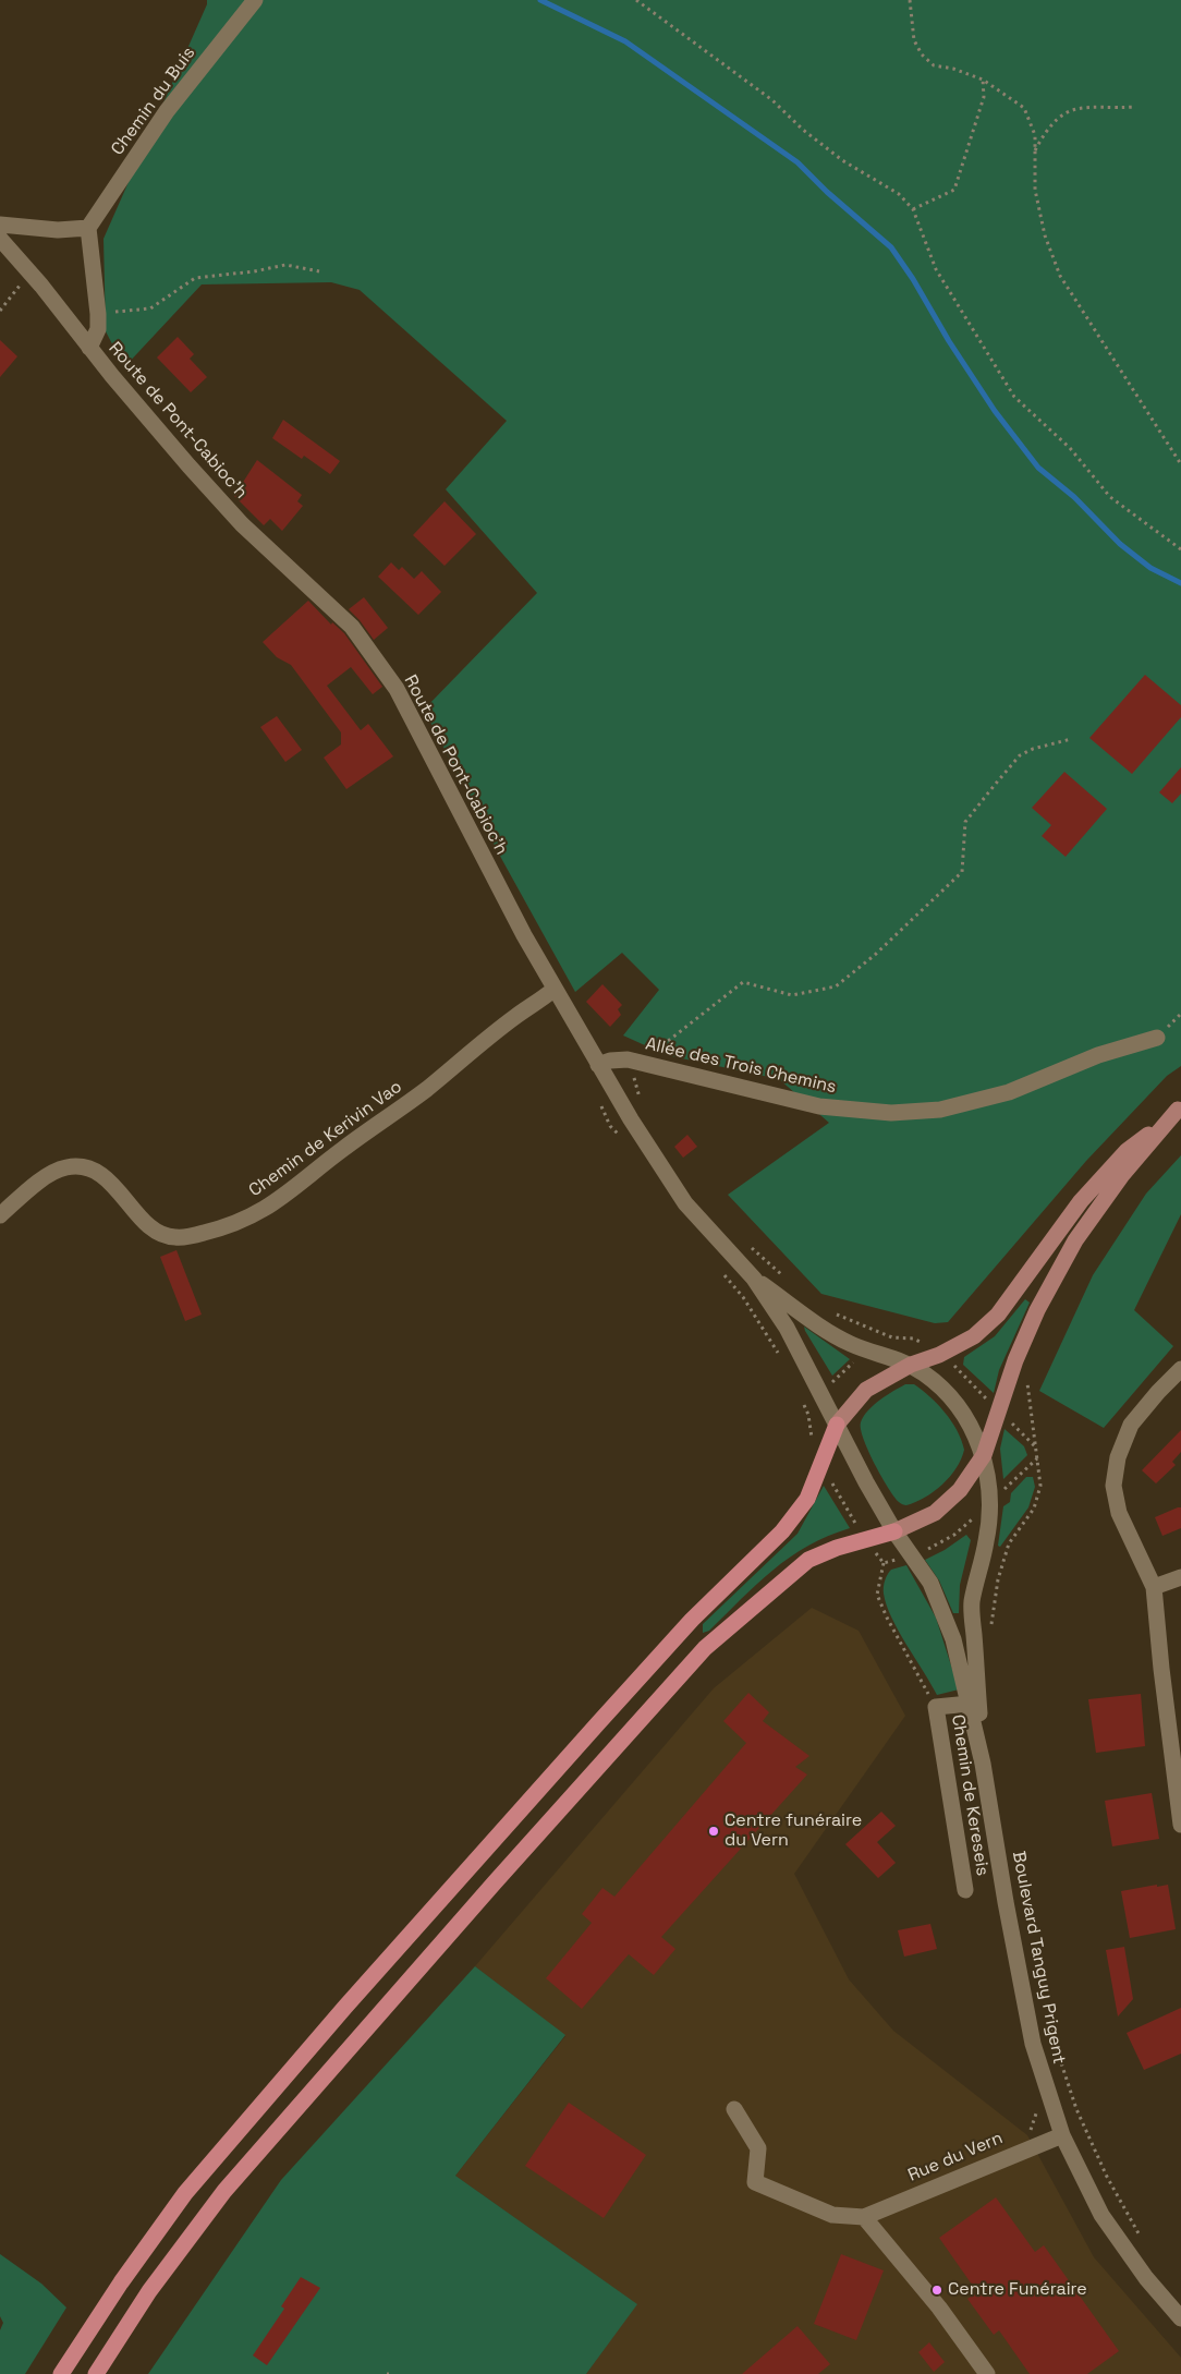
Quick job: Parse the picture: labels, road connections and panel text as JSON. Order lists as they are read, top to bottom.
{
  "streets": {
    "main road": ["Boulevard Tanguy Prigent"],
    "street": [
      "Chemin du Buis",
      "Route de Pont-Cabioc'h",
      "Allée des Trois Chemins",
      "Chemin de Kerivin Vao",
      "Chemin de Kereseis",
      "Rue du Vern"
    ]
  },
  "crossings": [
    ["Route de Pont-Cabioc'h", "Allée des Trois Chemins"],
    ["Route de Pont-Cabioc'h", "Chemin de Kerivin Vao"],
    ["Route de Pont-Cabioc'h", "Boulevard Tanguy Prigent"],
    ["Chemin de Kereseis", "Boulevard Tanguy Prigent"],
    ["Boulevard Tanguy Prigent", "Rue du Vern"]
  ],
  "places": ["Centre funéraire du Vern", "Centre Funéraire"]
}
